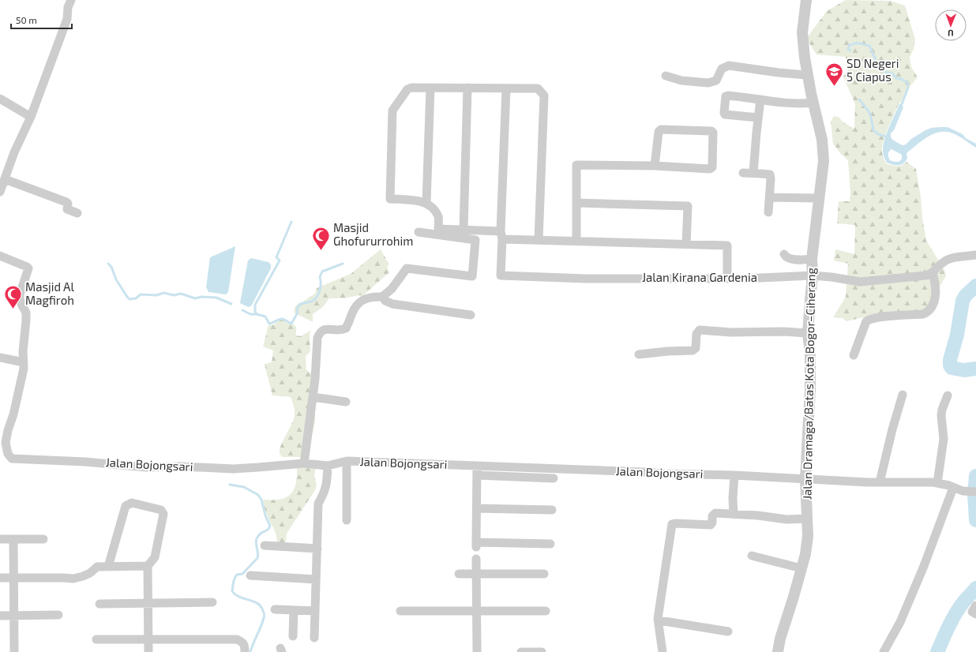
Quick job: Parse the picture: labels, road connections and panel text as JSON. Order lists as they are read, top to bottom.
{
  "streets": {
    "street": ["Jalan Kirana Gardenia", "Jalan Dramaga/Batas Kota Bogor–Ciherang", "Jalan Bojongsari"]
  },
  "crossings": [
    ["Jalan Kirana Gardenia", "Jalan Dramaga/Batas Kota Bogor–Ciherang"],
    ["Jalan Dramaga/Batas Kota Bogor–Ciherang", "Jalan Bojongsari"]
  ],
  "places": {
    "school or university": ["SD Negeri 5 Ciapus"],
    "mosque": ["Masjid Ghofururrohim", "Masjid Al Magfiroh"]
  },
  "scale_bar": "50 m",
  "north": "bottom"
}
